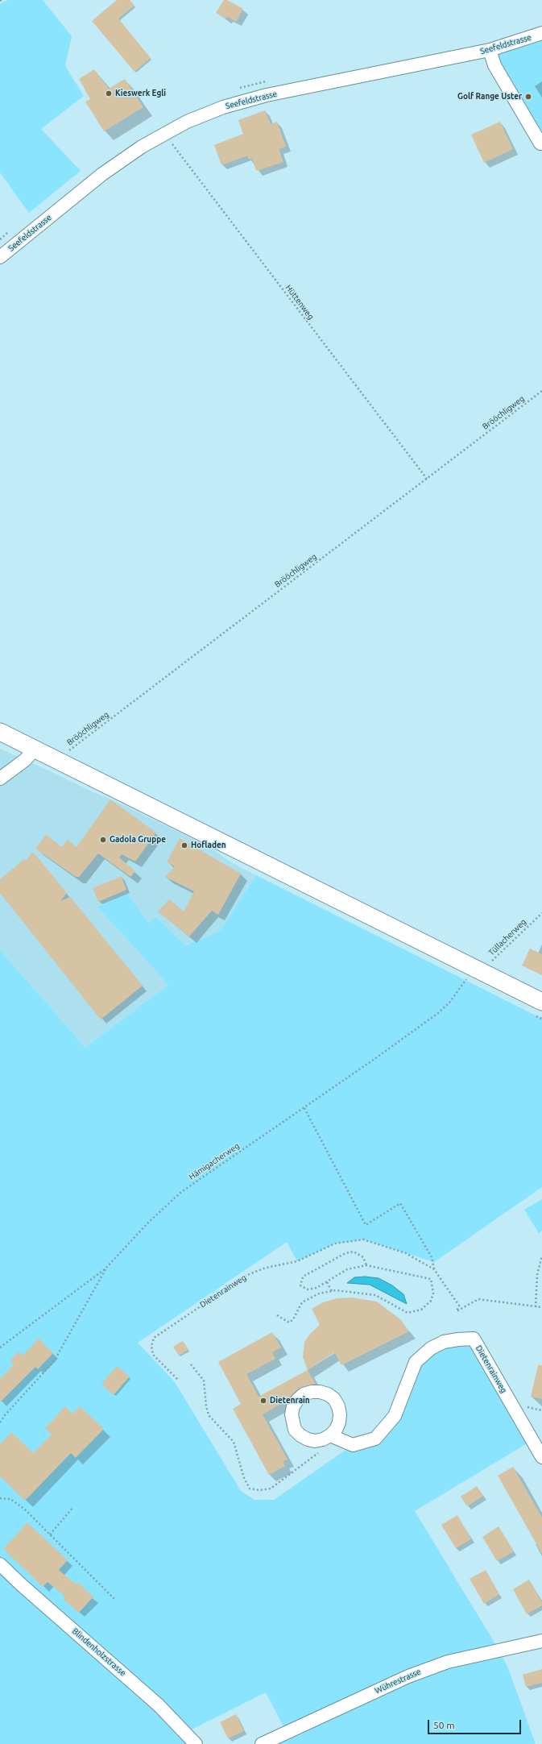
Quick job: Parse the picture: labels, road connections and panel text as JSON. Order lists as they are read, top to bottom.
{
  "streets": {
    "street": [
      "Seefeldstrasse",
      "Dietenrainweg",
      "Blindenholzstrasse",
      "Wührestrasse"
    ],
    "path": [
      "Hüttenweg",
      "Brööchligweg",
      "Tüllacherweg",
      "Hämigacherweg"
    ]
  },
  "crossings": [
    ["Seefeldstrasse", "Hüttenweg"],
    ["Hüttenweg", "Brööchligweg"],
    ["Tüllacherweg", "Hämigacherweg"]
  ],
  "places": [
    "Kieswerk Egli",
    "Golf Range Uster",
    "Gadola Gruppe",
    "Hofladen",
    "Dietenrain"
  ],
  "scale_bar": "50 m"
}
